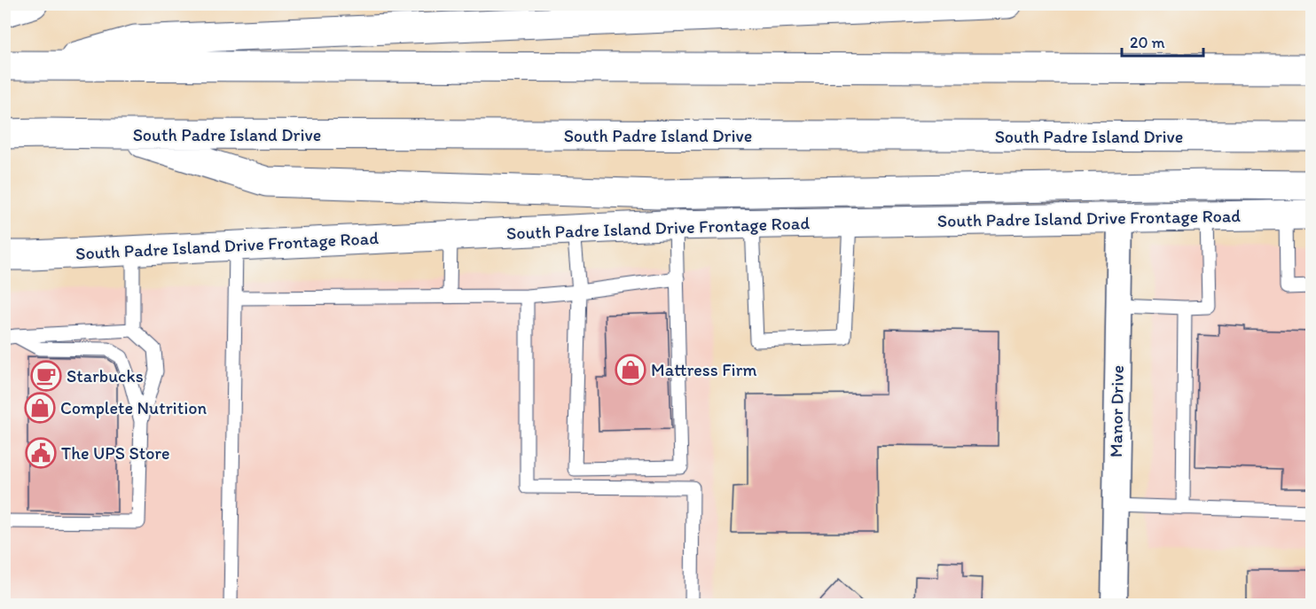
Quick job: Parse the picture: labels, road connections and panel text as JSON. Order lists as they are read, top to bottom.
{
  "streets": {
    "main road": ["South Padre Island Drive", "South Padre Island Drive Frontage Road"],
    "street": ["Manor Drive"]
  },
  "crossings": [
    ["South Padre Island Drive Frontage Road", "Manor Drive"]
  ],
  "places": {
    "shop": ["Mattress Firm", "Complete Nutrition"],
    "cafe": ["Starbucks"],
    "public building": ["The UPS Store"]
  },
  "scale_bar": "20 m"
}
